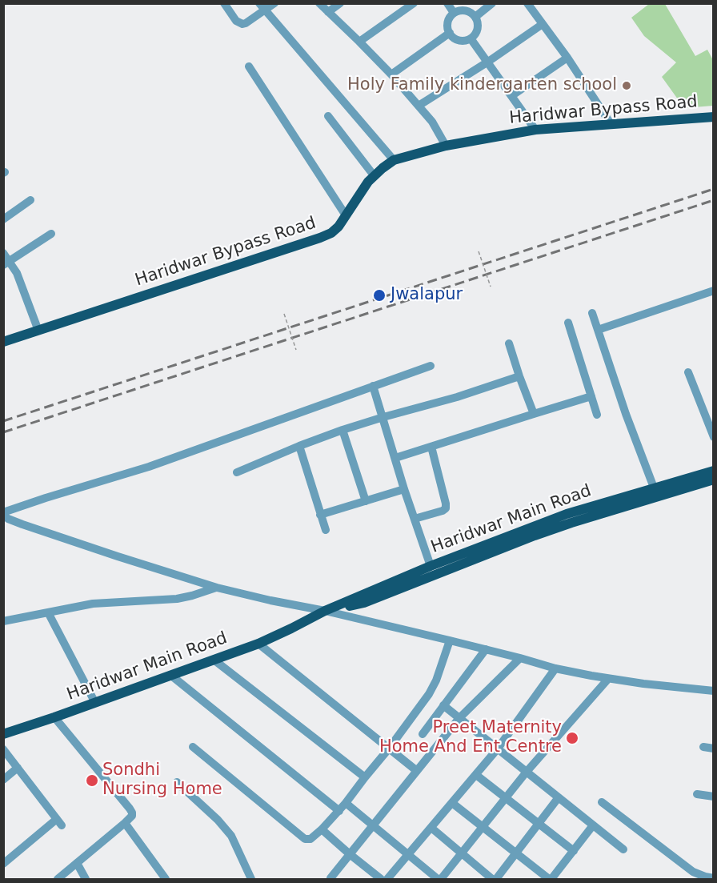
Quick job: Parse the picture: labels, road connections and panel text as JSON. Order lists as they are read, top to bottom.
{
  "streets": {
    "main road": ["Haridwar Bypass Road", "Haridwar Main Road"]
  },
  "places": [
    "Holy Family kindergarten school",
    "Jwalapur",
    "Preet Maternity Home And Ent Centre",
    "Sondhi Nursing Home"
  ]
}
